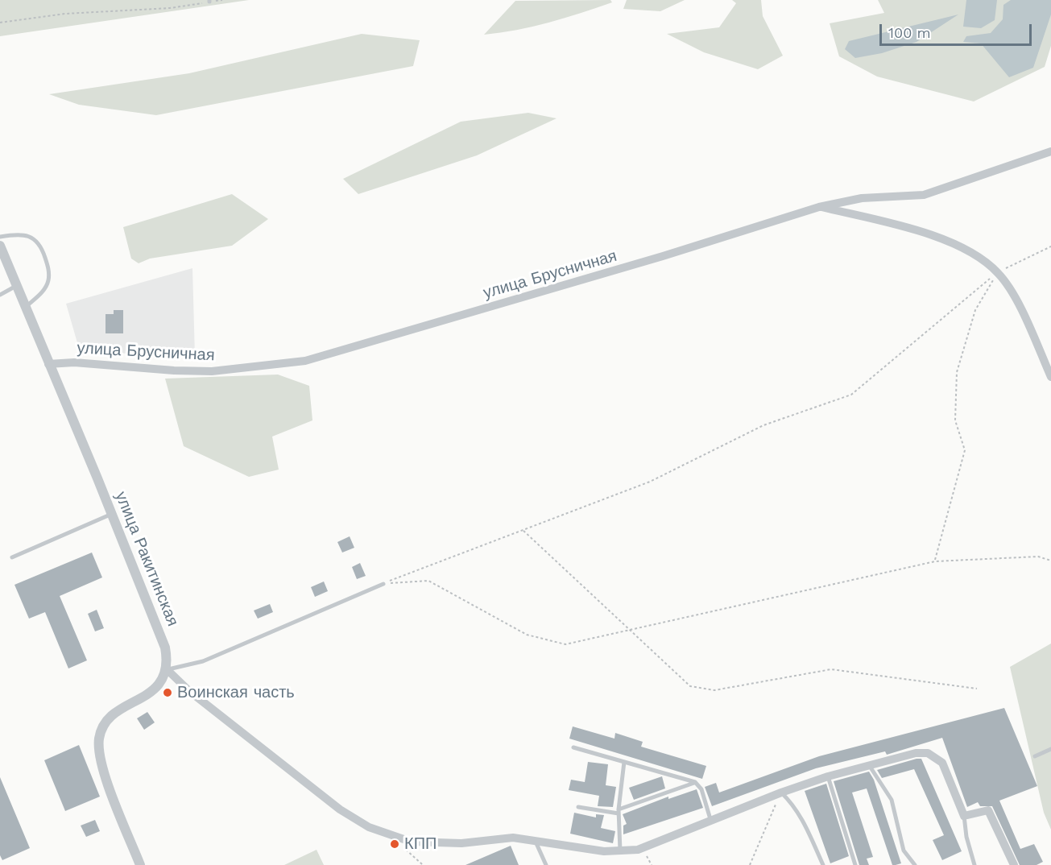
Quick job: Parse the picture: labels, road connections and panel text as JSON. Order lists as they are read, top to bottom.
{
  "streets": {
    "street": ["улица Брусничная", "улица Ракитинская"]
  },
  "crossings": [
    ["улица Брусничная", "улица Ракитинская"]
  ],
  "places": ["Воинская часть", "КПП"],
  "scale_bar": "100 m"
}
